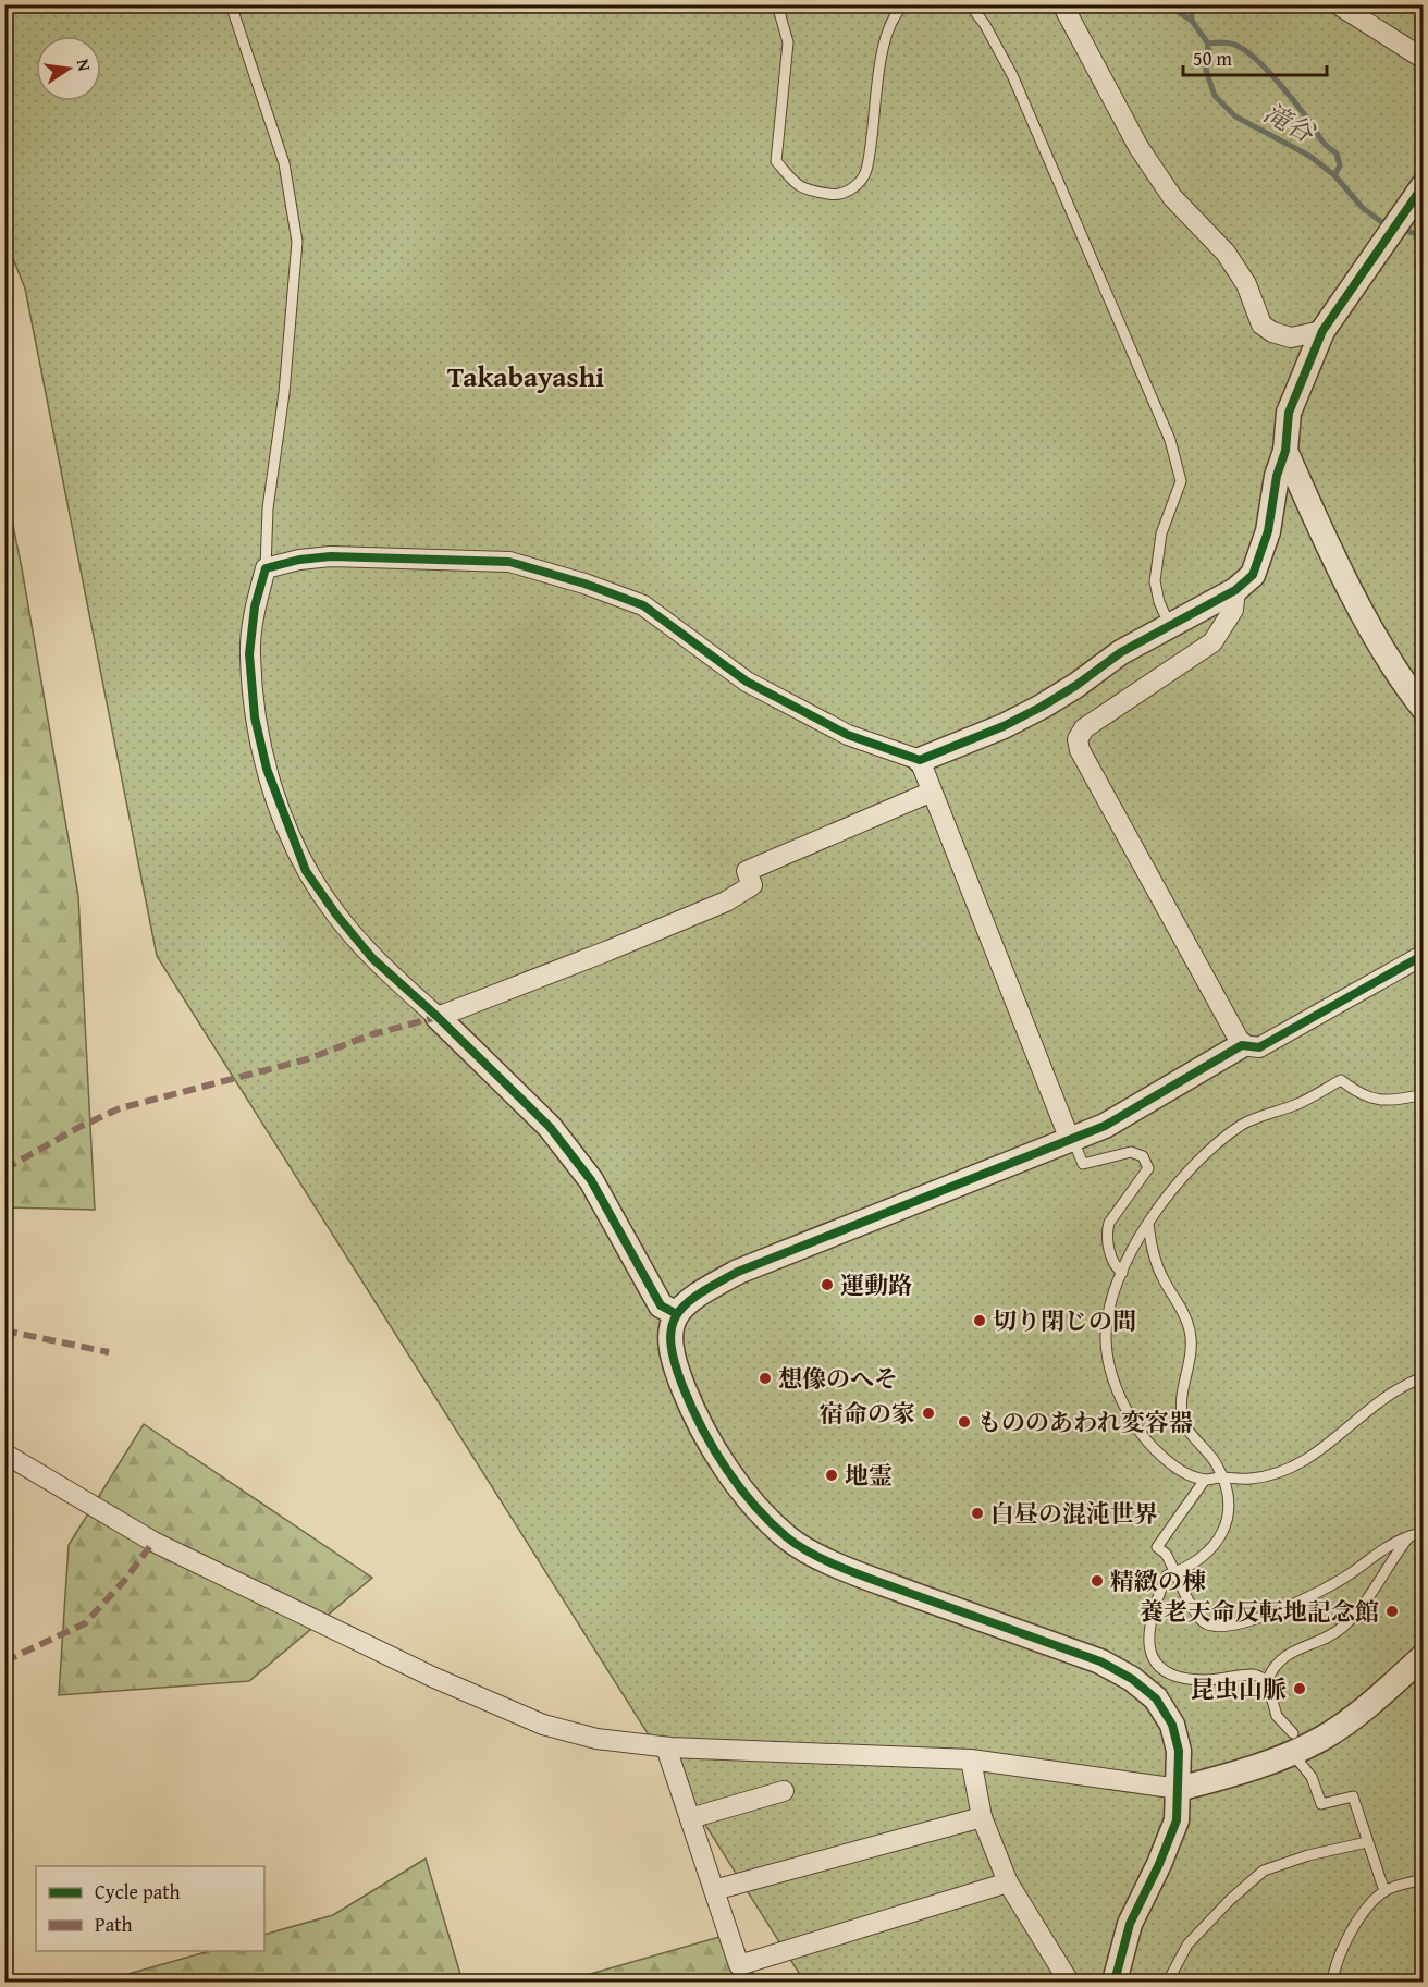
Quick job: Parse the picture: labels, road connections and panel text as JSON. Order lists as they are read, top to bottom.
{
  "districts": ["Takabayashi"],
  "water": ["滝谷"],
  "places": [
    "運動路",
    "切り閉じの間",
    "想像のへそ",
    "宿命の家",
    "もののあわれ変容器",
    "地霊",
    "白昼の混沌世界",
    "精緻の棟",
    "養老天命反転地記念館",
    "昆虫山脈"
  ],
  "legend": ["Cycle path", "Path"],
  "scale_bar": "50 m",
  "north": "right"
}
